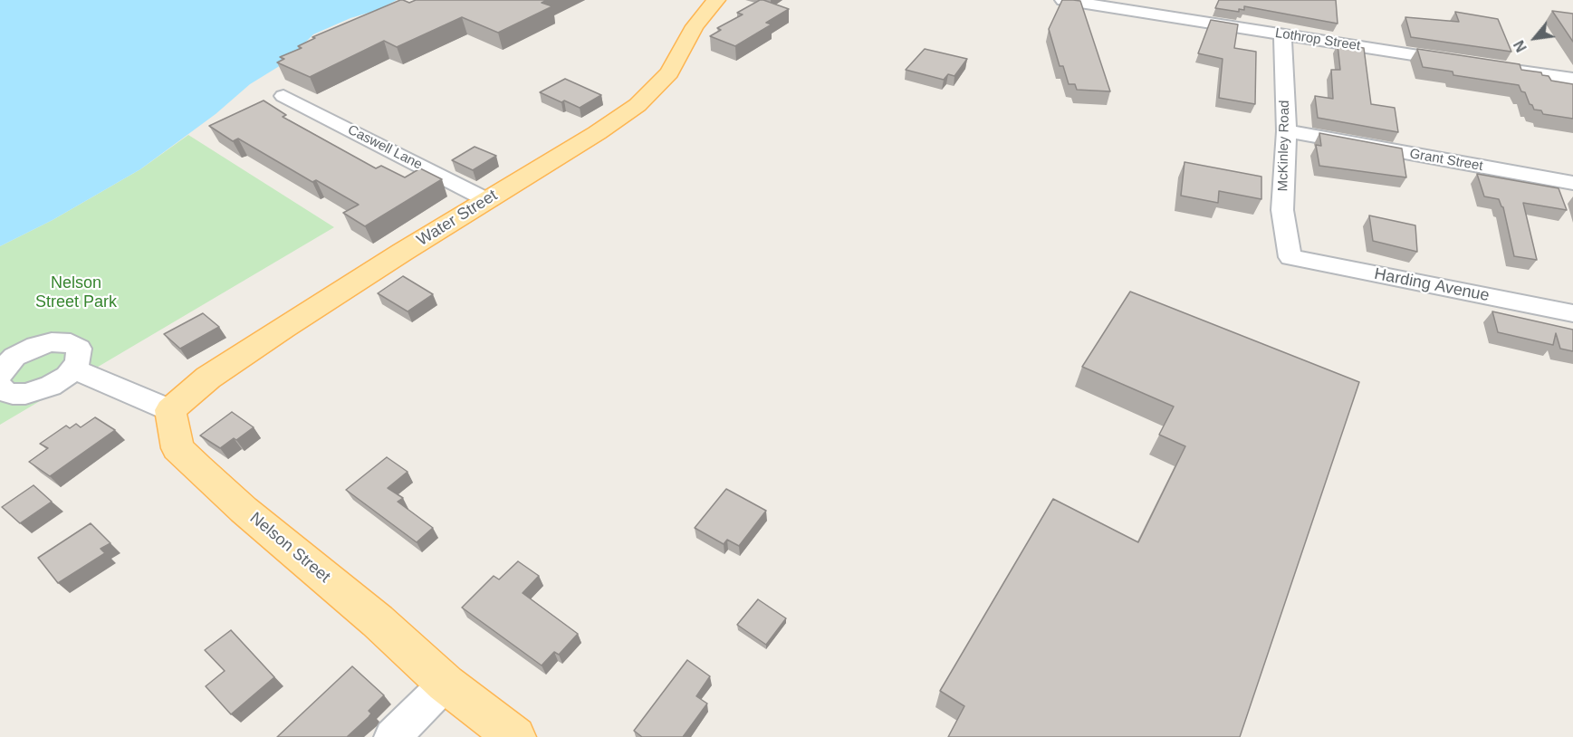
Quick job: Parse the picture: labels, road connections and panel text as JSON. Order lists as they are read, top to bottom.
{
  "streets": {
    "main road": ["Water Street", "Nelson Street"],
    "street": [
      "Lothrop Street",
      "McKinley Road",
      "Caswell Lane",
      "Grant Street",
      "Harding Avenue"
    ]
  },
  "crossings": [
    ["Lothrop Street", "McKinley Road"],
    ["McKinley Road", "Grant Street"],
    ["McKinley Road", "Harding Avenue"],
    ["Caswell Lane", "Water Street"],
    ["Water Street", "Nelson Street"]
  ],
  "parks": ["Nelson Street Park"],
  "north": "bottom left"
}
